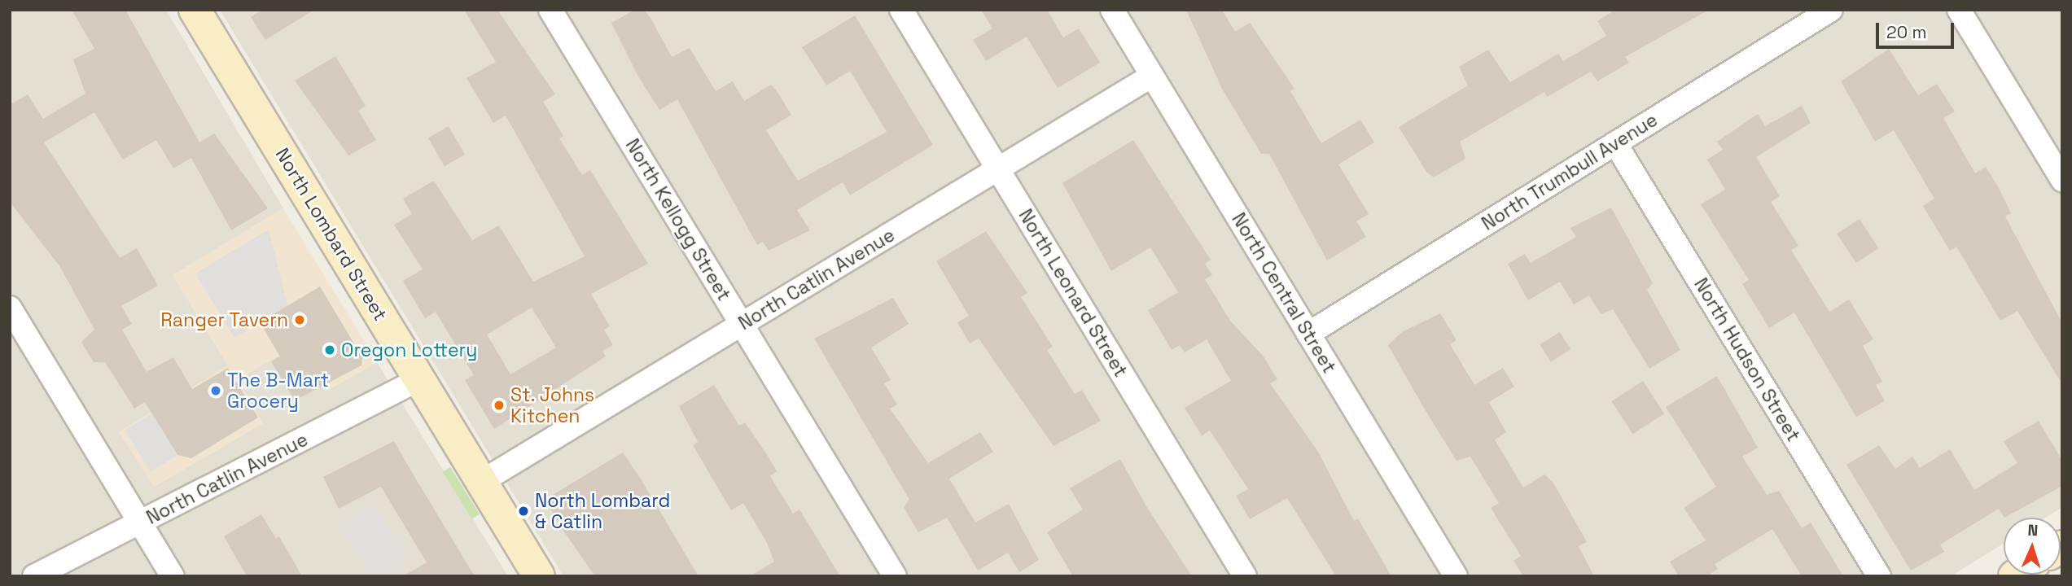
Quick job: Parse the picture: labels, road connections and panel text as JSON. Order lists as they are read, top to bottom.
{
  "streets": {
    "main road": ["North Lombard Street"],
    "street": [
      "North Trumbull Avenue",
      "North Kellogg Street",
      "North Catlin Avenue",
      "North Leonard Street",
      "North Central Street",
      "North Hudson Street"
    ]
  },
  "crossings": [
    ["North Trumbull Avenue", "North Central Street"],
    ["North Trumbull Avenue", "North Hudson Street"],
    ["North Kellogg Street", "North Catlin Avenue"],
    ["North Lombard Street", "North Catlin Avenue"],
    ["North Catlin Avenue", "North Leonard Street"],
    ["North Catlin Avenue", "North Central Street"]
  ],
  "places": [
    "Ranger Tavern",
    "Oregon Lottery",
    "The B-Mart Grocery",
    "St. Johns Kitchen",
    "North Lombard & Catlin"
  ],
  "scale_bar": "20 m",
  "north": "top"
}
